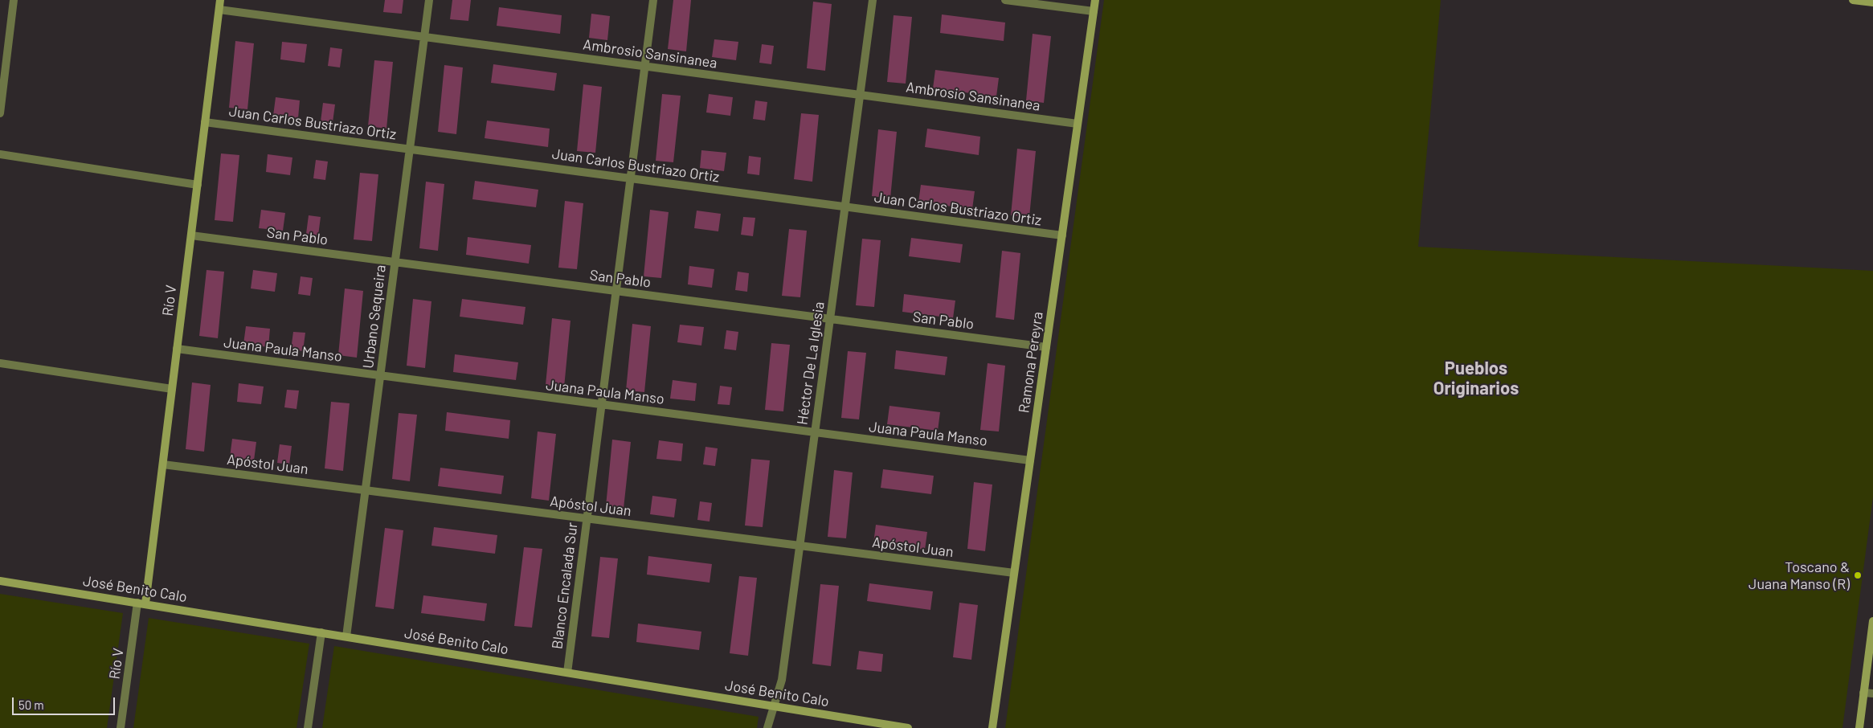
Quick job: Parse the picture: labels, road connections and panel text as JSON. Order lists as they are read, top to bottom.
{
  "streets": {
    "street": [
      "Ambrosio Sansinanea",
      "Juan Carlos Bustriazo Ortiz",
      "San Pablo",
      "Río V",
      "Urbano Sequeira",
      "Juana Paula Manso",
      "Ramona Pereyra",
      "Héctor De La Iglesia",
      "Apóstol Juan",
      "Blanco Encalada Sur",
      "José Benito Calo"
    ]
  },
  "crossings": [
    ["Ambrosio Sansinanea", "Río V"],
    ["Ambrosio Sansinanea", "Urbano Sequeira"],
    ["Ambrosio Sansinanea", "Ramona Pereyra"],
    ["Ambrosio Sansinanea", "Héctor De La Iglesia"],
    ["Ambrosio Sansinanea", "Blanco Encalada Sur"],
    ["Juan Carlos Bustriazo Ortiz", "Río V"],
    ["Juan Carlos Bustriazo Ortiz", "Urbano Sequeira"],
    ["Juan Carlos Bustriazo Ortiz", "Ramona Pereyra"],
    ["Juan Carlos Bustriazo Ortiz", "Héctor De La Iglesia"],
    ["Juan Carlos Bustriazo Ortiz", "Blanco Encalada Sur"],
    ["San Pablo", "Río V"],
    ["San Pablo", "Urbano Sequeira"],
    ["San Pablo", "Ramona Pereyra"],
    ["San Pablo", "Héctor De La Iglesia"],
    ["San Pablo", "Blanco Encalada Sur"],
    ["Río V", "Juana Paula Manso"],
    ["Río V", "Apóstol Juan"],
    ["Río V", "José Benito Calo"],
    ["Urbano Sequeira", "Juana Paula Manso"],
    ["Urbano Sequeira", "Apóstol Juan"],
    ["Urbano Sequeira", "José Benito Calo"],
    ["Juana Paula Manso", "Ramona Pereyra"],
    ["Juana Paula Manso", "Héctor De La Iglesia"],
    ["Juana Paula Manso", "Blanco Encalada Sur"],
    ["Ramona Pereyra", "Apóstol Juan"],
    ["Héctor De La Iglesia", "Apóstol Juan"],
    ["Héctor De La Iglesia", "José Benito Calo"],
    ["Apóstol Juan", "Blanco Encalada Sur"],
    ["Blanco Encalada Sur", "José Benito Calo"]
  ],
  "districts": ["Pueblos Originarios"],
  "places": ["Toscano & Juana Manso (R)"],
  "scale_bar": "50 m"
}
